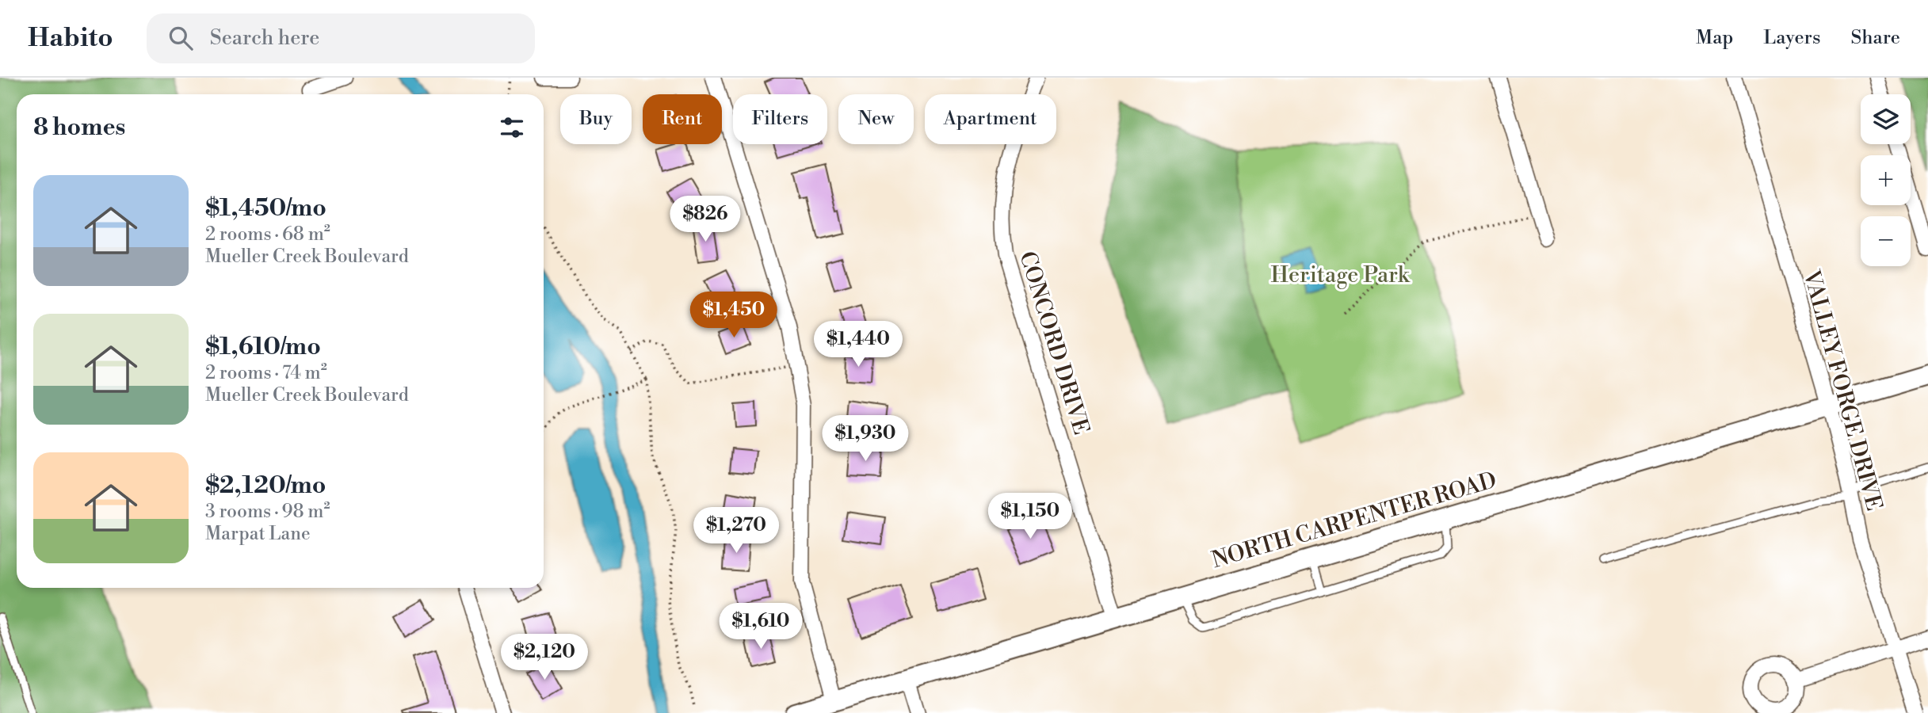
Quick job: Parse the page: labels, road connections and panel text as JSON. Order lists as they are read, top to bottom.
{
  "streets": {
    "street": ["CONCORD DRIVE", "VALLEY FORGE DRIVE", "NORTH CARPENTER ROAD"]
  },
  "crossings": [
    ["CONCORD DRIVE", "NORTH CARPENTER ROAD"],
    ["VALLEY FORGE DRIVE", "NORTH CARPENTER ROAD"]
  ],
  "parks": ["Heritage Park"],
  "page": {
    "header": "Habito",
    "search": "Search here",
    "nav": ["Map", "Layers", "Share"],
    "map_buttons": ["+", "−"],
    "chip": [
      "Buy",
      "Rent",
      "Filters",
      "New",
      "Apartment"
    ],
    "heading": "8 homes",
    "list": [
      {
        "name": "$1,450/mo",
        "note": "2 rooms · 68 m² · Mueller Creek Boulevard"
      },
      {
        "name": "$1,610/mo",
        "note": "2 rooms · 74 m² · Mueller Creek Boulevard"
      },
      {
        "name": "$2,120/mo",
        "note": "3 rooms · 98 m² · Marpat Lane"
      }
    ],
    "price": [
      "$826",
      "$1,450",
      "$1,440",
      "$1,930",
      "$1,150",
      "$1,270",
      "$1,610",
      "$2,120"
    ]
  }
}
